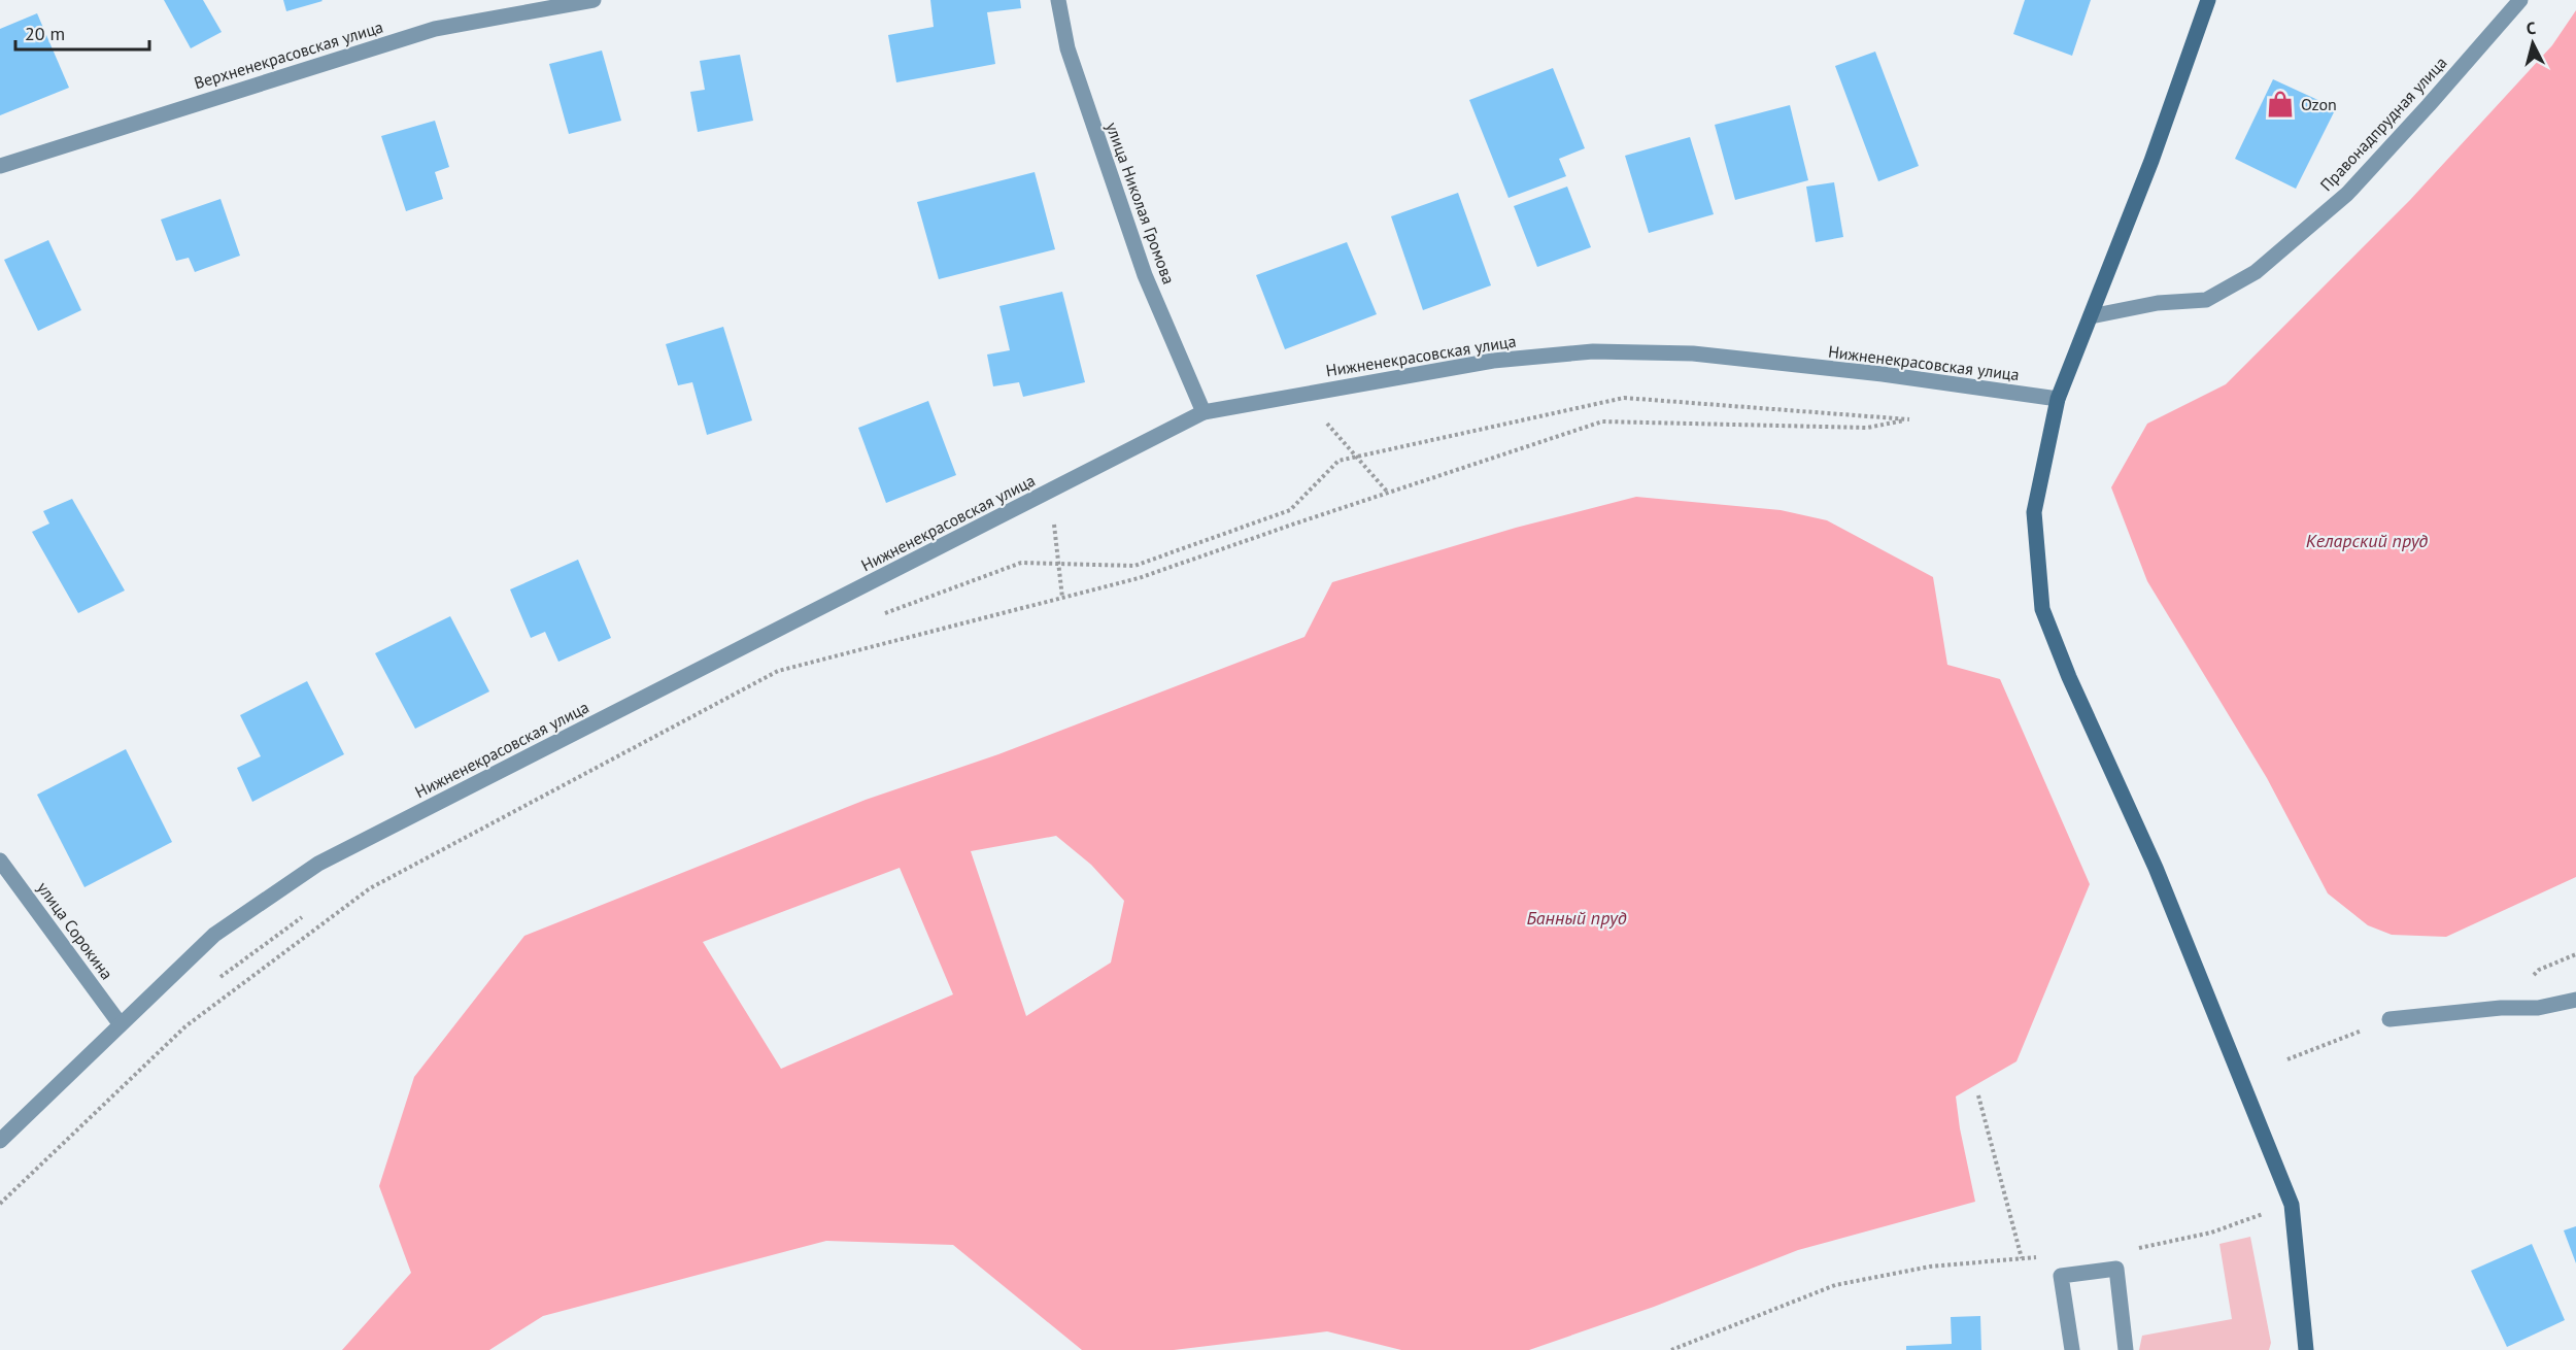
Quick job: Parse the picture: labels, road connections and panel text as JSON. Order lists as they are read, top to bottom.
{
  "streets": {
    "street": [
      "Верхненекрасовская улица",
      "Правонадпрудная улица",
      "улица Николая Громова",
      "Нижненекрасовская улица",
      "улица Сорокина"
    ]
  },
  "crossings": [
    ["улица Николая Громова", "Нижненекрасовская улица"],
    ["Нижненекрасовская улица", "улица Сорокина"]
  ],
  "water": ["Келарский пруд", "Банный пруд"],
  "places": {
    "shop": ["Ozon"]
  },
  "scale_bar": "20 m",
  "north": "top"
}
